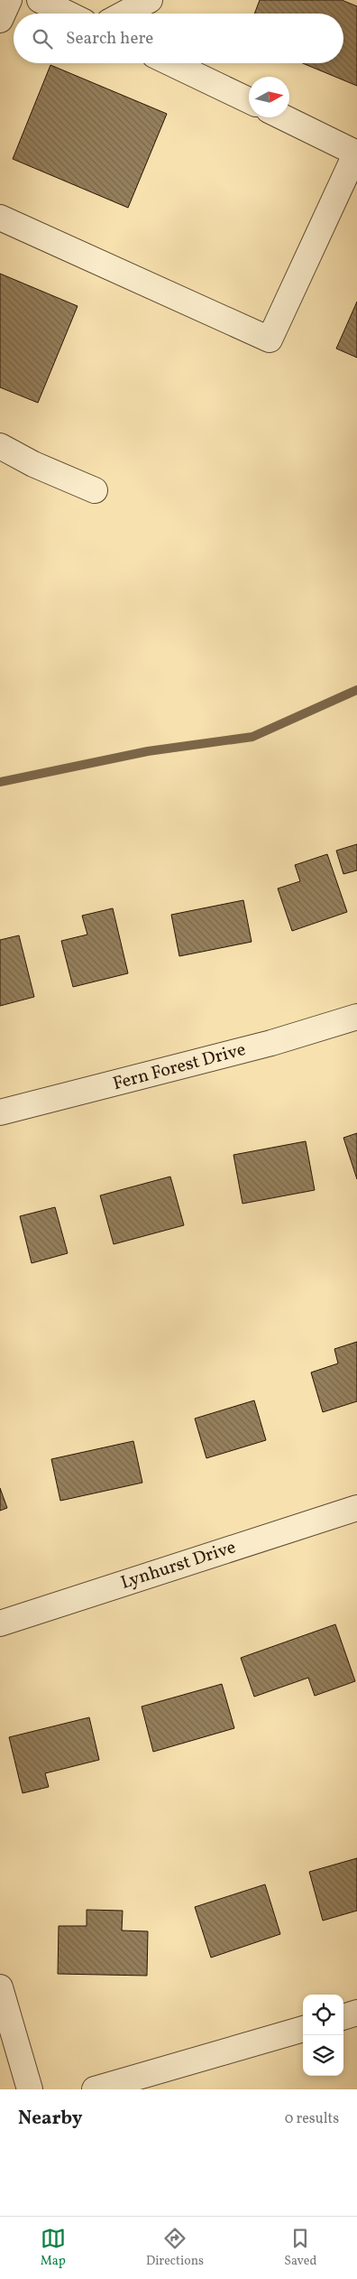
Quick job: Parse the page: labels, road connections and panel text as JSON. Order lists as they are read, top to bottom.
{
  "streets": {
    "street": ["Fern Forest Drive", "Lynhurst Drive"]
  },
  "north": "right",
  "page": {
    "search": "Search here",
    "heading": ["Nearby", "0 results"],
    "nav": ["Map", "Directions", "Saved"]
  }
}
